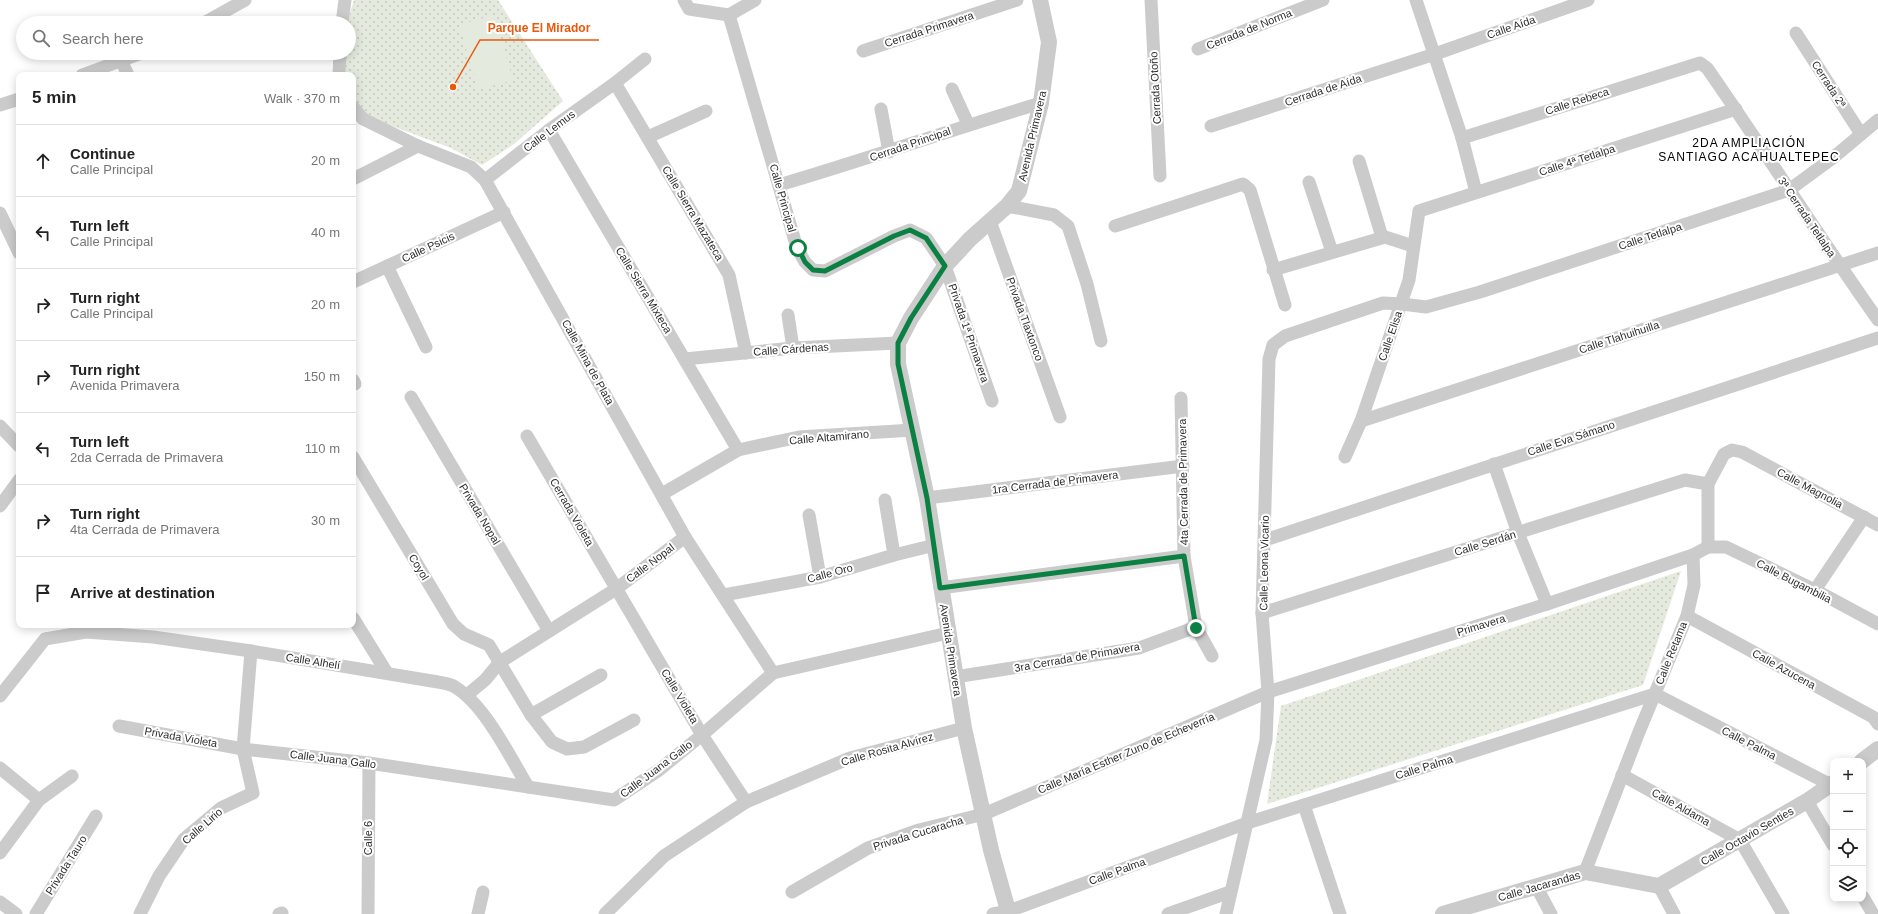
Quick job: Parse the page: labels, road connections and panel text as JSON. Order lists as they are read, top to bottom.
{
  "streets": {
    "street": [
      "Calle Aída",
      "Cerrada Primavera",
      "Cerrada de Norma",
      "Cerrada 2ª",
      "Cerrada Otoño",
      "Cerrada de Aída",
      "Calle Rebeca",
      "Calle Lemus",
      "Avenida Primavera",
      "Cerrada Principal",
      "Calle 4ª Tetlalpa",
      "Calle Principal",
      "Calle Sierra Mazateca",
      "3ª Cerrada Tetlalpa",
      "Calle Tetlalpa",
      "Calle Psicis",
      "Calle Sierra Mixteca",
      "Privada Tlaxtonco",
      "Privada 1ª Primavera",
      "Calle Elisa",
      "Calle Tlahuihuilla",
      "Calle Cárdenas",
      "Calle Mina de Plata",
      "Calle Altamirano",
      "Calle Eva Sámano",
      "1ra Cerrada de Primavera",
      "4ta Cerrada de Primavera",
      "Calle Magnolia",
      "Cerrada Violeta",
      "Privada Nopal",
      "Calle Serdán",
      "Calle Nopal",
      "Calle Leona Vicario",
      "Coyol",
      "Calle Oro",
      "Calle Bugambilia",
      "Primavera",
      "Calle Retama",
      "3ra Cerrada de Primavera",
      "Calle Alhelí",
      "Calle Azucena",
      "Calle Violeta",
      "Privada Violeta",
      "Calle Palma",
      "Calle Rosita Alvírez",
      "Calle María Esther Zuno de Echeverría",
      "Calle Juana Gallo",
      "Calle Aldama",
      "Calle Lirio",
      "Privada Cucaracha",
      "Calle Octavio Senties",
      "Calle 6",
      "Privada Tauro",
      "Calle Jacarandas"
    ]
  },
  "crossings": [
    ["Calle Aída", "Cerrada de Aída"],
    ["Cerrada 2ª", "Calle Tetlalpa"],
    ["Calle Rebeca", "3ª Cerrada Tetlalpa"],
    ["Calle Lemus", "Calle Sierra Mazateca"],
    ["Calle Lemus", "Calle Sierra Mixteca"],
    ["Calle Lemus", "Calle Mina de Plata"],
    ["Avenida Primavera", "Cerrada Principal"],
    ["Avenida Primavera", "Calle Principal"],
    ["Avenida Primavera", "Privada Tlaxtonco"],
    ["Avenida Primavera", "Privada 1ª Primavera"],
    ["Avenida Primavera", "Calle Cárdenas"],
    ["Avenida Primavera", "Calle Altamirano"],
    ["Avenida Primavera", "1ra Cerrada de Primavera"],
    ["Avenida Primavera", "Calle Oro"],
    ["Avenida Primavera", "3ra Cerrada de Primavera"],
    ["Avenida Primavera", "Calle Palma"],
    ["Avenida Primavera", "Calle Rosita Alvírez"],
    ["Avenida Primavera", "Calle María Esther Zuno de Echeverría"],
    ["Avenida Primavera", "Calle Juana Gallo"],
    ["Avenida Primavera", "Privada Cucaracha"],
    ["Cerrada Principal", "Calle Principal"],
    ["Calle 4ª Tetlalpa", "3ª Cerrada Tetlalpa"],
    ["Calle 4ª Tetlalpa", "Calle Elisa"],
    ["Calle Principal", "Privada 1ª Primavera"],
    ["Calle Sierra Mazateca", "Calle Cárdenas"],
    ["3ª Cerrada Tetlalpa", "Calle Tetlalpa"],
    ["3ª Cerrada Tetlalpa", "Calle Tlahuihuilla"],
    ["Calle Tetlalpa", "Calle Elisa"],
    ["Calle Tetlalpa", "Calle Leona Vicario"],
    ["Calle Psicis", "Calle Mina de Plata"],
    ["Calle Sierra Mixteca", "Calle Cárdenas"],
    ["Calle Sierra Mixteca", "Calle Altamirano"],
    ["Calle Elisa", "Calle Tlahuihuilla"],
    ["Calle Elisa", "Calle Leona Vicario"],
    ["Calle Mina de Plata", "Calle Altamirano"],
    ["Calle Mina de Plata", "Calle Nopal"],
    ["Calle Mina de Plata", "Calle Oro"],
    ["Calle Mina de Plata", "Calle Juana Gallo"],
    ["Calle Eva Sámano", "Calle Leona Vicario"],
    ["1ra Cerrada de Primavera", "4ta Cerrada de Primavera"],
    ["4ta Cerrada de Primavera", "3ra Cerrada de Primavera"],
    ["Calle Magnolia", "Calle Serdán"],
    ["Cerrada Violeta", "Calle Nopal"],
    ["Cerrada Violeta", "Calle Violeta"],
    ["Calle Serdán", "Calle Leona Vicario"],
    ["Calle Nopal", "Calle Violeta"],
    ["Calle Leona Vicario", "Primavera"],
    ["Calle Leona Vicario", "Calle Palma"],
    ["Calle Leona Vicario", "Calle María Esther Zuno de Echeverría"],
    ["Primavera", "Calle Retama"],
    ["Primavera", "Calle María Esther Zuno de Echeverría"],
    ["Calle Retama", "Calle Azucena"],
    ["Calle Retama", "Calle Palma"],
    ["Calle Retama", "Calle Aldama"],
    ["Calle Retama", "Calle Jacarandas"],
    ["Calle Alhelí", "Calle Juana Gallo"],
    ["Calle Alhelí", "Calle Lirio"],
    ["Calle Violeta", "Calle Rosita Alvírez"],
    ["Calle Violeta", "Calle Juana Gallo"],
    ["Privada Violeta", "Calle Juana Gallo"],
    ["Privada Violeta", "Calle Lirio"],
    ["Calle María Esther Zuno de Echeverría", "Privada Cucaracha"],
    ["Calle Juana Gallo", "Calle Lirio"],
    ["Calle Juana Gallo", "Calle 6"],
    ["Calle Aldama", "Calle Octavio Senties"],
    ["Calle Octavio Senties", "Calle Jacarandas"]
  ],
  "districts": ["2DA AMPLIACIÓN SANTIAGO ACAHUALTEPEC"],
  "places": ["Parque El Mirador"],
  "page": {
    "search": "Search here",
    "heading": ["5 min", "Walk · 370 m"],
    "list": [
      ["Continue", "Calle Principal", "20 m"],
      ["Turn left", "Calle Principal", "40 m"],
      ["Turn right", "Calle Principal", "20 m"],
      ["Turn right", "Avenida Primavera", "150 m"],
      ["Turn left", "2da Cerrada de Primavera", "110 m"],
      ["Turn right", "4ta Cerrada de Primavera", "30 m"],
      "Arrive at destination"
    ],
    "map_buttons": ["+", "−"]
  }
}
